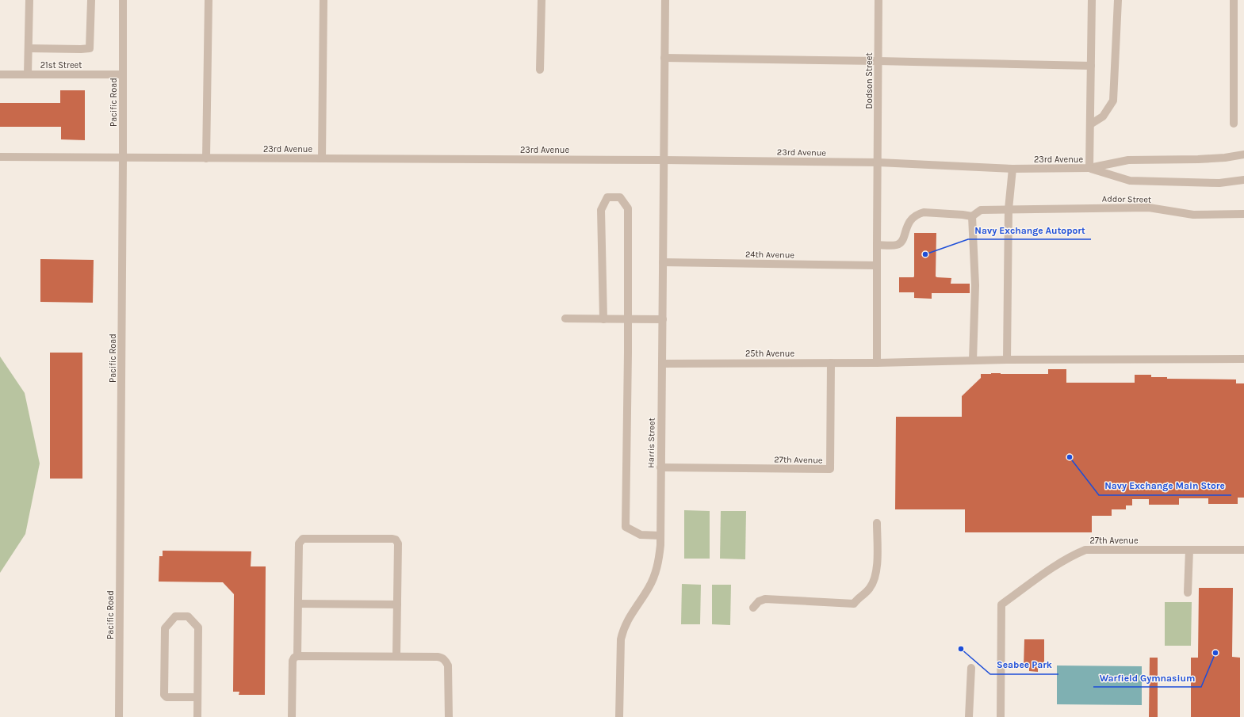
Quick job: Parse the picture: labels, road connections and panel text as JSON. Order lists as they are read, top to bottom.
{
  "streets": {
    "street": [
      "21st Street",
      "Dodson Street",
      "Pacific Road",
      "23rd Avenue",
      "Addor Street",
      "24th Avenue",
      "25th Avenue",
      "Harris Street",
      "27th Avenue"
    ]
  },
  "crossings": [
    ["21st Street", "Pacific Road"],
    ["Dodson Street", "23rd Avenue"],
    ["Dodson Street", "24th Avenue"],
    ["Dodson Street", "25th Avenue"],
    ["Pacific Road", "23rd Avenue"],
    ["23rd Avenue", "Harris Street"],
    ["24th Avenue", "Harris Street"],
    ["25th Avenue", "Harris Street"],
    ["25th Avenue", "27th Avenue"],
    ["Harris Street", "27th Avenue"]
  ],
  "places": [
    "Navy Exchange Autoport",
    "Navy Exchange Main Store",
    "Seabee Park",
    "Warfield Gymnasium"
  ]
}
